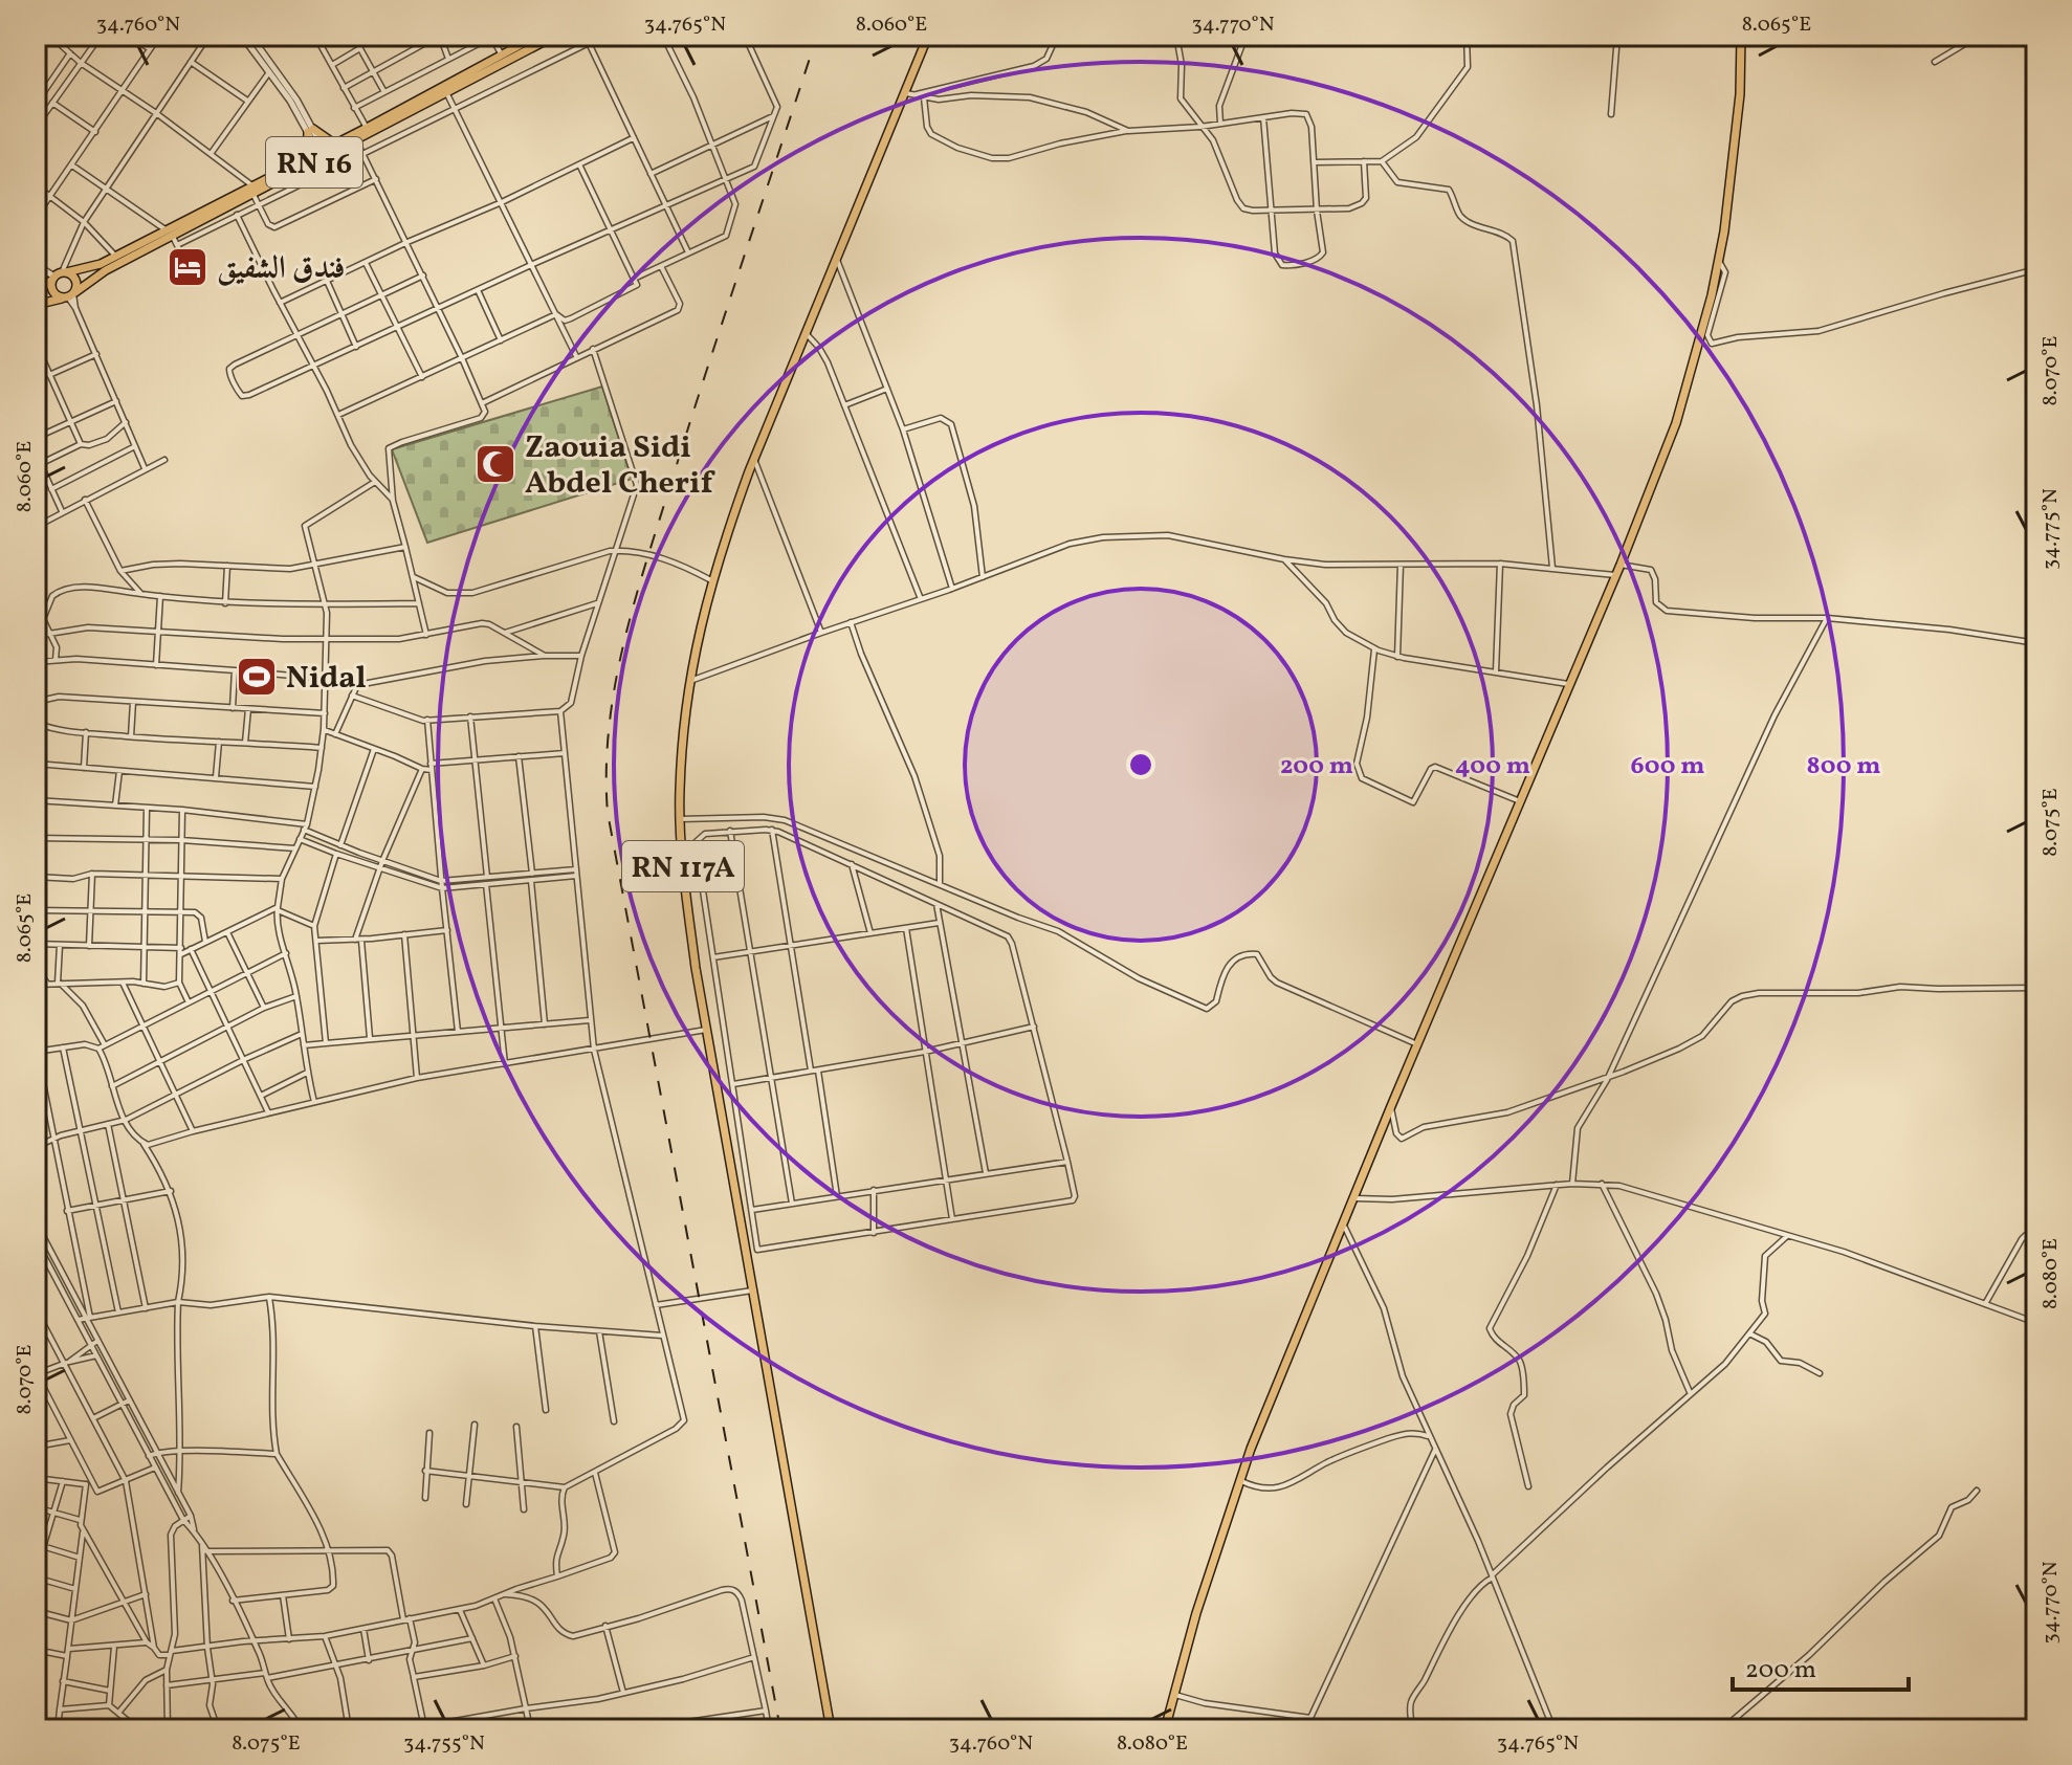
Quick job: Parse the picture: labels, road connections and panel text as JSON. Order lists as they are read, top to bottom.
{
  "streets": {
    "main road": ["RN 16", "RN 117A"]
  },
  "places": {
    "hotel": ["فندق الشفيق"],
    "mosque": ["Zaouia Sidi Abdel Cherif"],
    "sports": ["Nidal"]
  },
  "scale_bar": "200 m",
  "coordinates": [
    "34.760°N",
    "34.765°N",
    "8.060°E",
    "34.770°N",
    "8.065°E",
    "8.070°E",
    "34.775°N",
    "8.075°E",
    "8.080°E",
    "34.755°N"
  ],
  "rings": [
    "200 m",
    "400 m",
    "600 m",
    "800 m"
  ]
}
